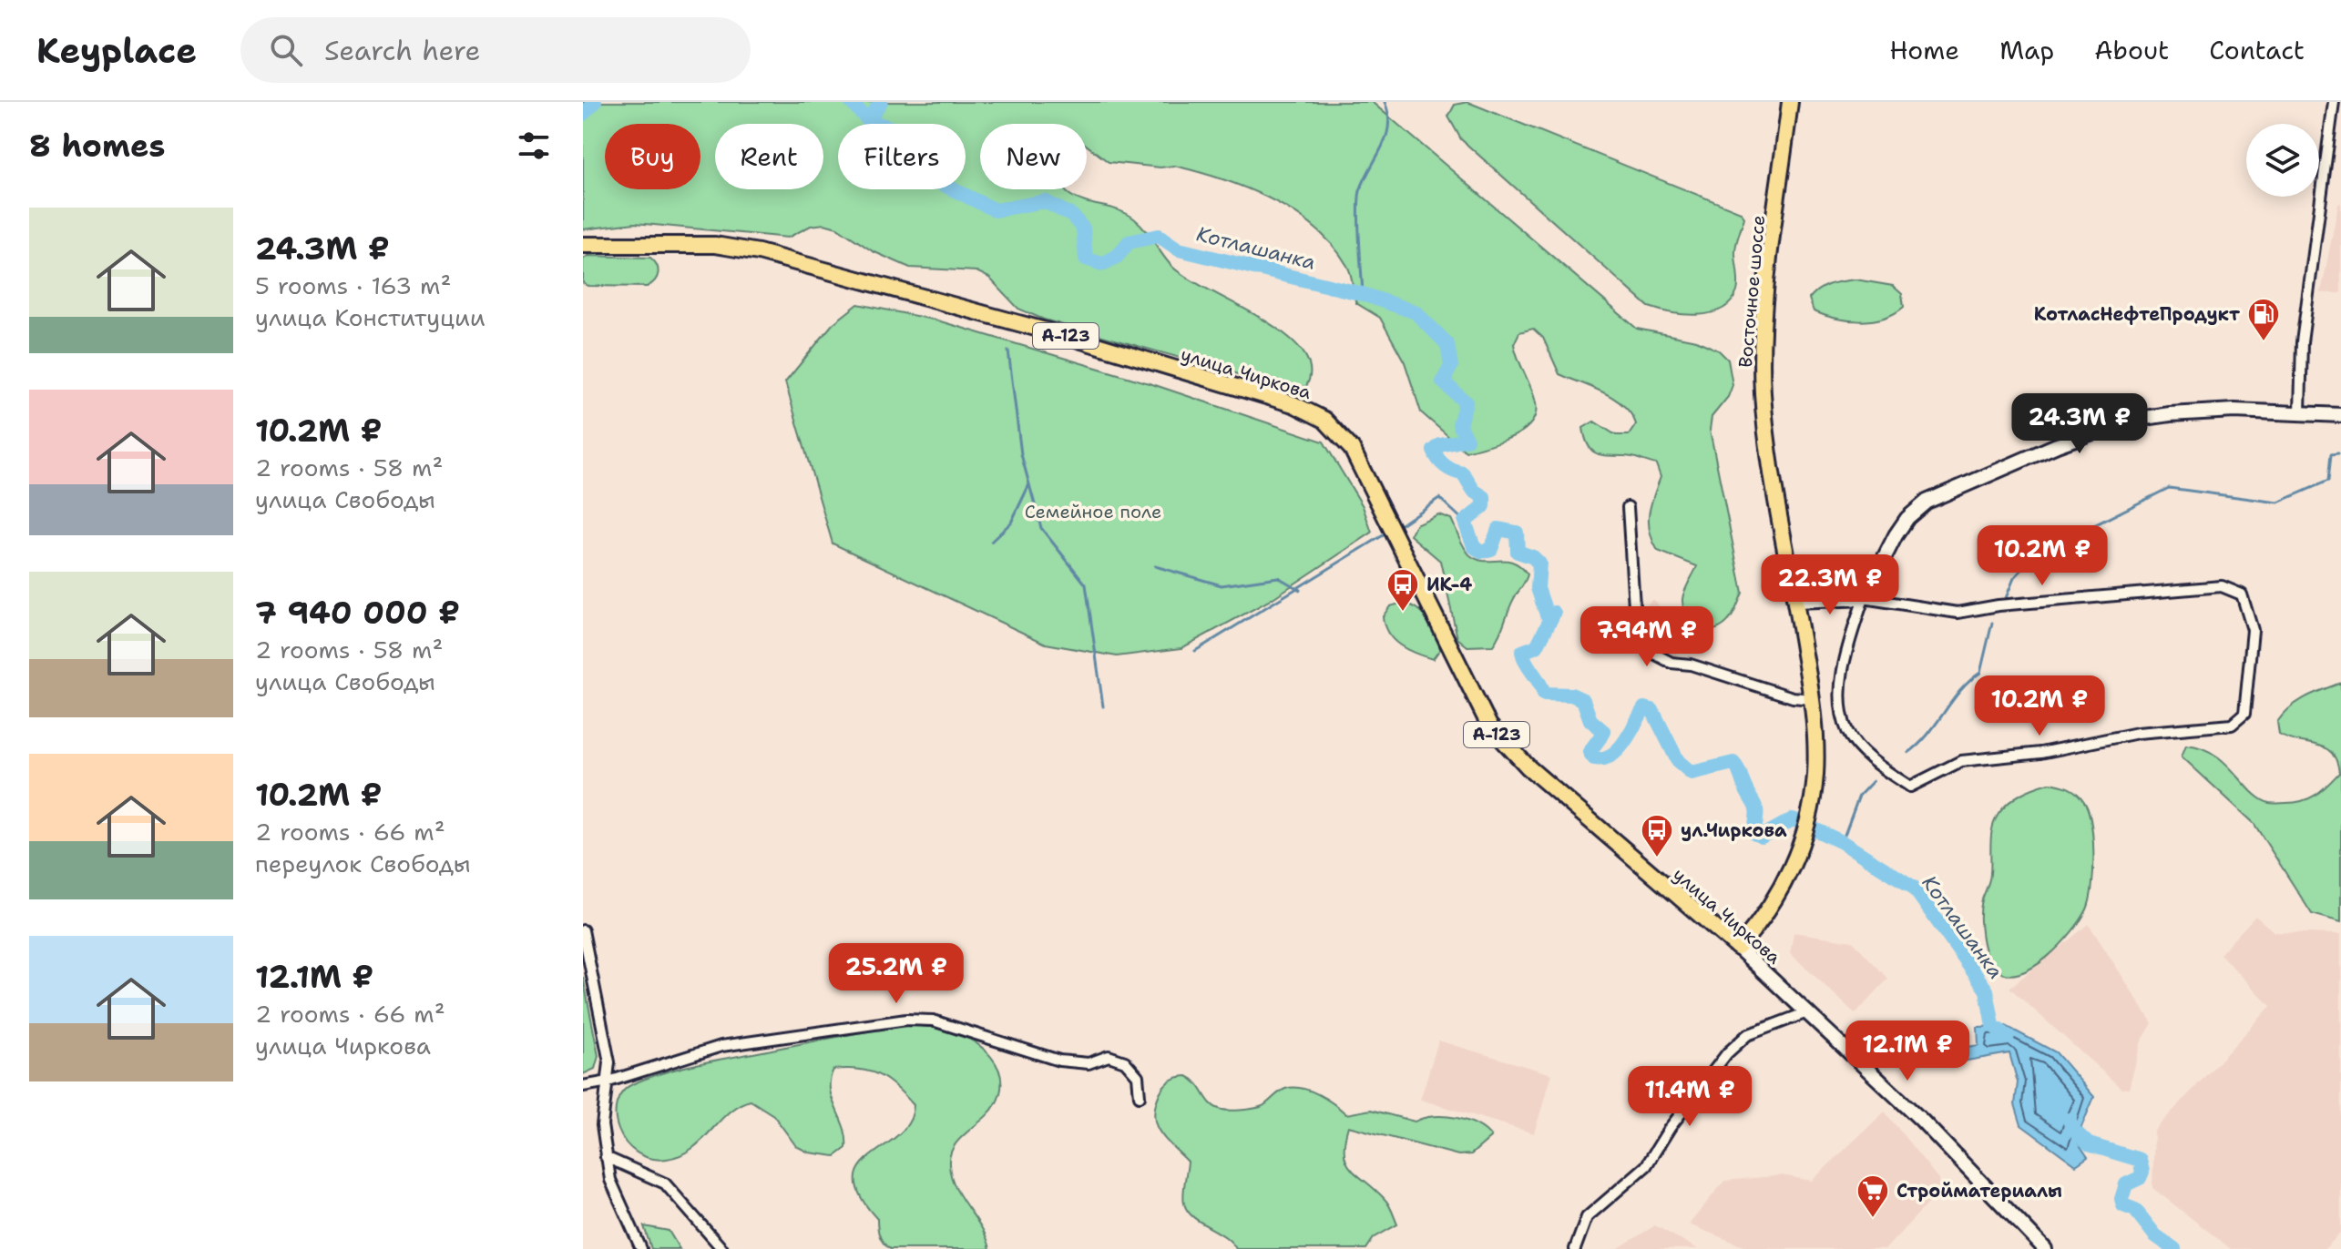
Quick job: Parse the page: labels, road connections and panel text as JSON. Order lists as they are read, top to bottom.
{
  "streets": {
    "main road": ["Восточное шоссе", "А-123", "улица Чиркова"]
  },
  "crossings": [
    ["Восточное шоссе", "улица Чиркова"]
  ],
  "water": ["Котлашанка"],
  "parks": ["Семейное поле"],
  "places": {
    "fuel station": ["КотласНефтеПродукт"],
    "bus stop": ["ИК-4", "ул.Чиркова"],
    "supermarket": ["Стройматериалы"]
  },
  "page": {
    "header": "Keyplace",
    "search": "Search here",
    "nav": [
      "Home",
      "Map",
      "About",
      "Contact"
    ],
    "heading": "8 homes",
    "chip": [
      "Buy",
      "Rent",
      "Filters",
      "New"
    ],
    "list": [
      {
        "name": "24.3M ₽",
        "note": "5 rooms · 163 m² · улица Конституции"
      },
      {
        "name": "10.2M ₽",
        "note": "2 rooms · 58 m² · улица Свободы"
      },
      {
        "name": "7 940 000 ₽",
        "note": "2 rooms · 58 m² · улица Свободы"
      },
      {
        "name": "10.2M ₽",
        "note": "2 rooms · 66 m² · переулок Свободы"
      },
      {
        "name": "12.1M ₽",
        "note": "2 rooms · 66 m² · улица Чиркова"
      }
    ],
    "price": [
      "24.3M ₽",
      "10.2M ₽",
      "22.3M ₽",
      "7.94M ₽",
      "10.2M ₽",
      "25.2M ₽",
      "12.1M ₽",
      "11.4M ₽"
    ]
  }
}
